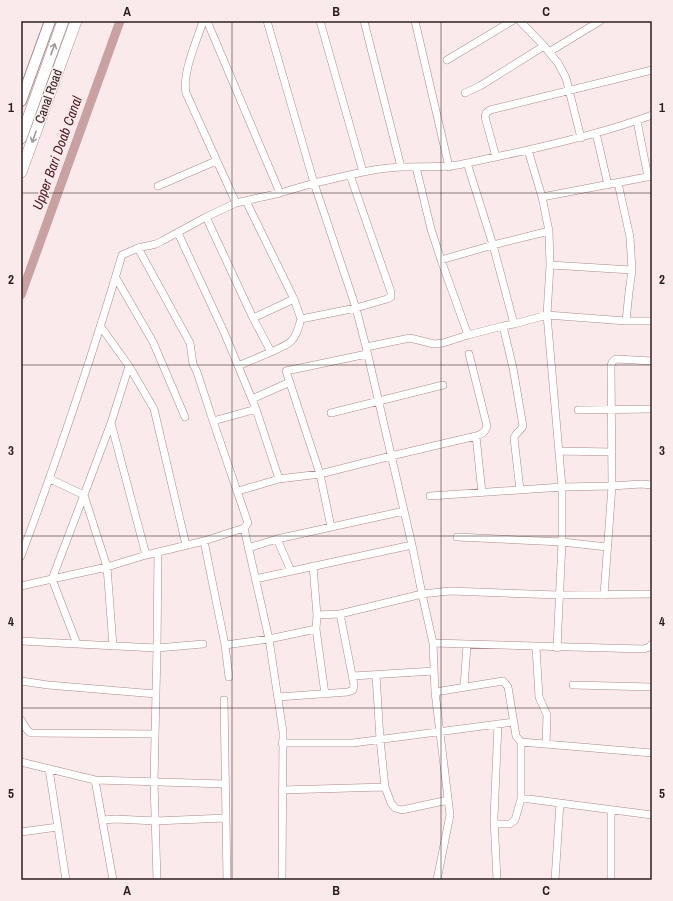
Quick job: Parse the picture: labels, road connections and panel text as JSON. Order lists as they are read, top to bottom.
{
  "streets": {
    "main road": ["Canal Road"]
  },
  "water": ["Upper Bari Doab Canal"],
  "grid": {
    "columns": ["A", "B", "C"],
    "rows": [
      "1",
      "2",
      "3",
      "4",
      "5"
    ]
  }
}
